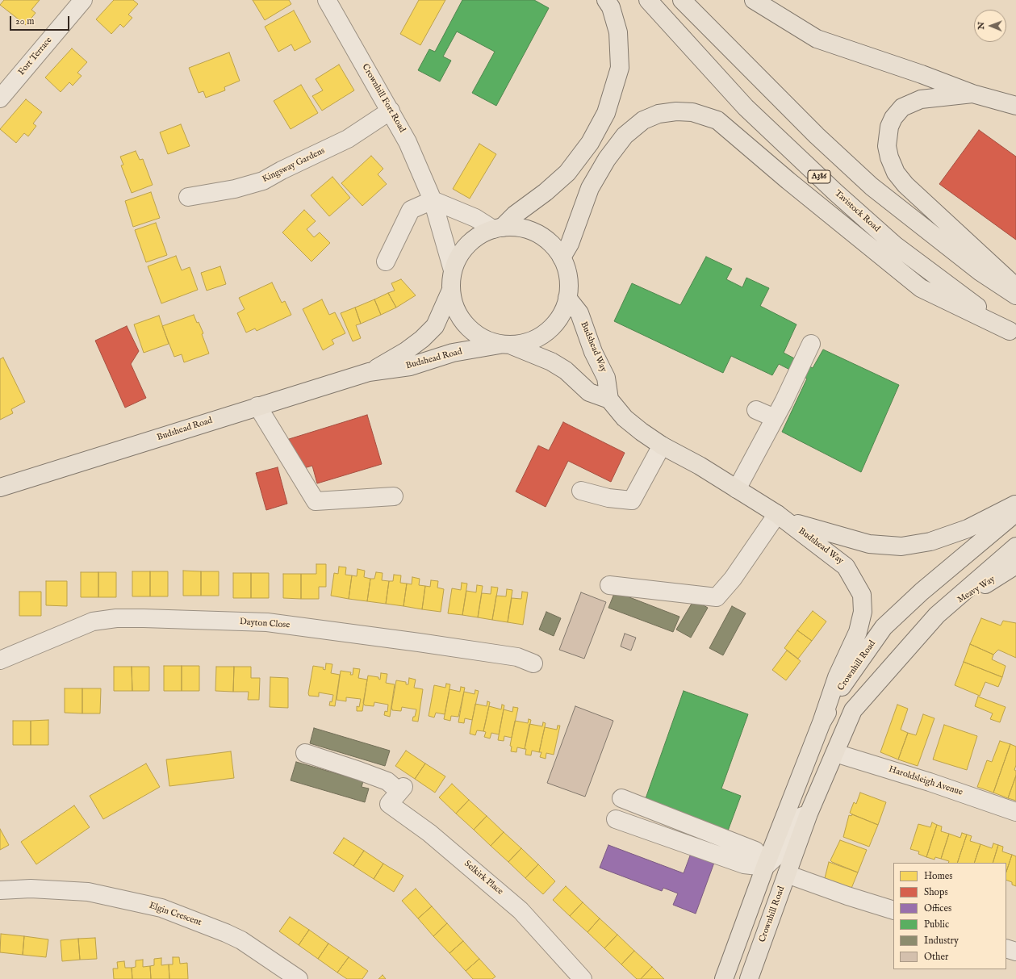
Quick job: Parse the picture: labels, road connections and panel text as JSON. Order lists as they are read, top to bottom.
{
  "streets": {
    "main road": [
      "A386",
      "Tavistock Road",
      "Budshead Way",
      "Budshead Road",
      "Meavy Way",
      "Crownhill Road"
    ],
    "street": [
      "Fort Terrace",
      "Crownhill Fort Road",
      "Kingsway Gardens",
      "Dayton Close",
      "Haroldsleigh Avenue",
      "Selkirk Place",
      "Elgin Crescent"
    ]
  },
  "crossings": [
    ["Crownhill Fort Road", "Kingsway Gardens"],
    ["Budshead Way", "Budshead Road"],
    ["Budshead Way", "Crownhill Road"],
    ["Meavy Way", "Crownhill Road"],
    ["Crownhill Road", "Haroldsleigh Avenue"]
  ],
  "legend": [
    "Homes",
    "Shops",
    "Offices",
    "Public",
    "Industry",
    "Other"
  ],
  "scale_bar": "20 m",
  "north": "left"
}
